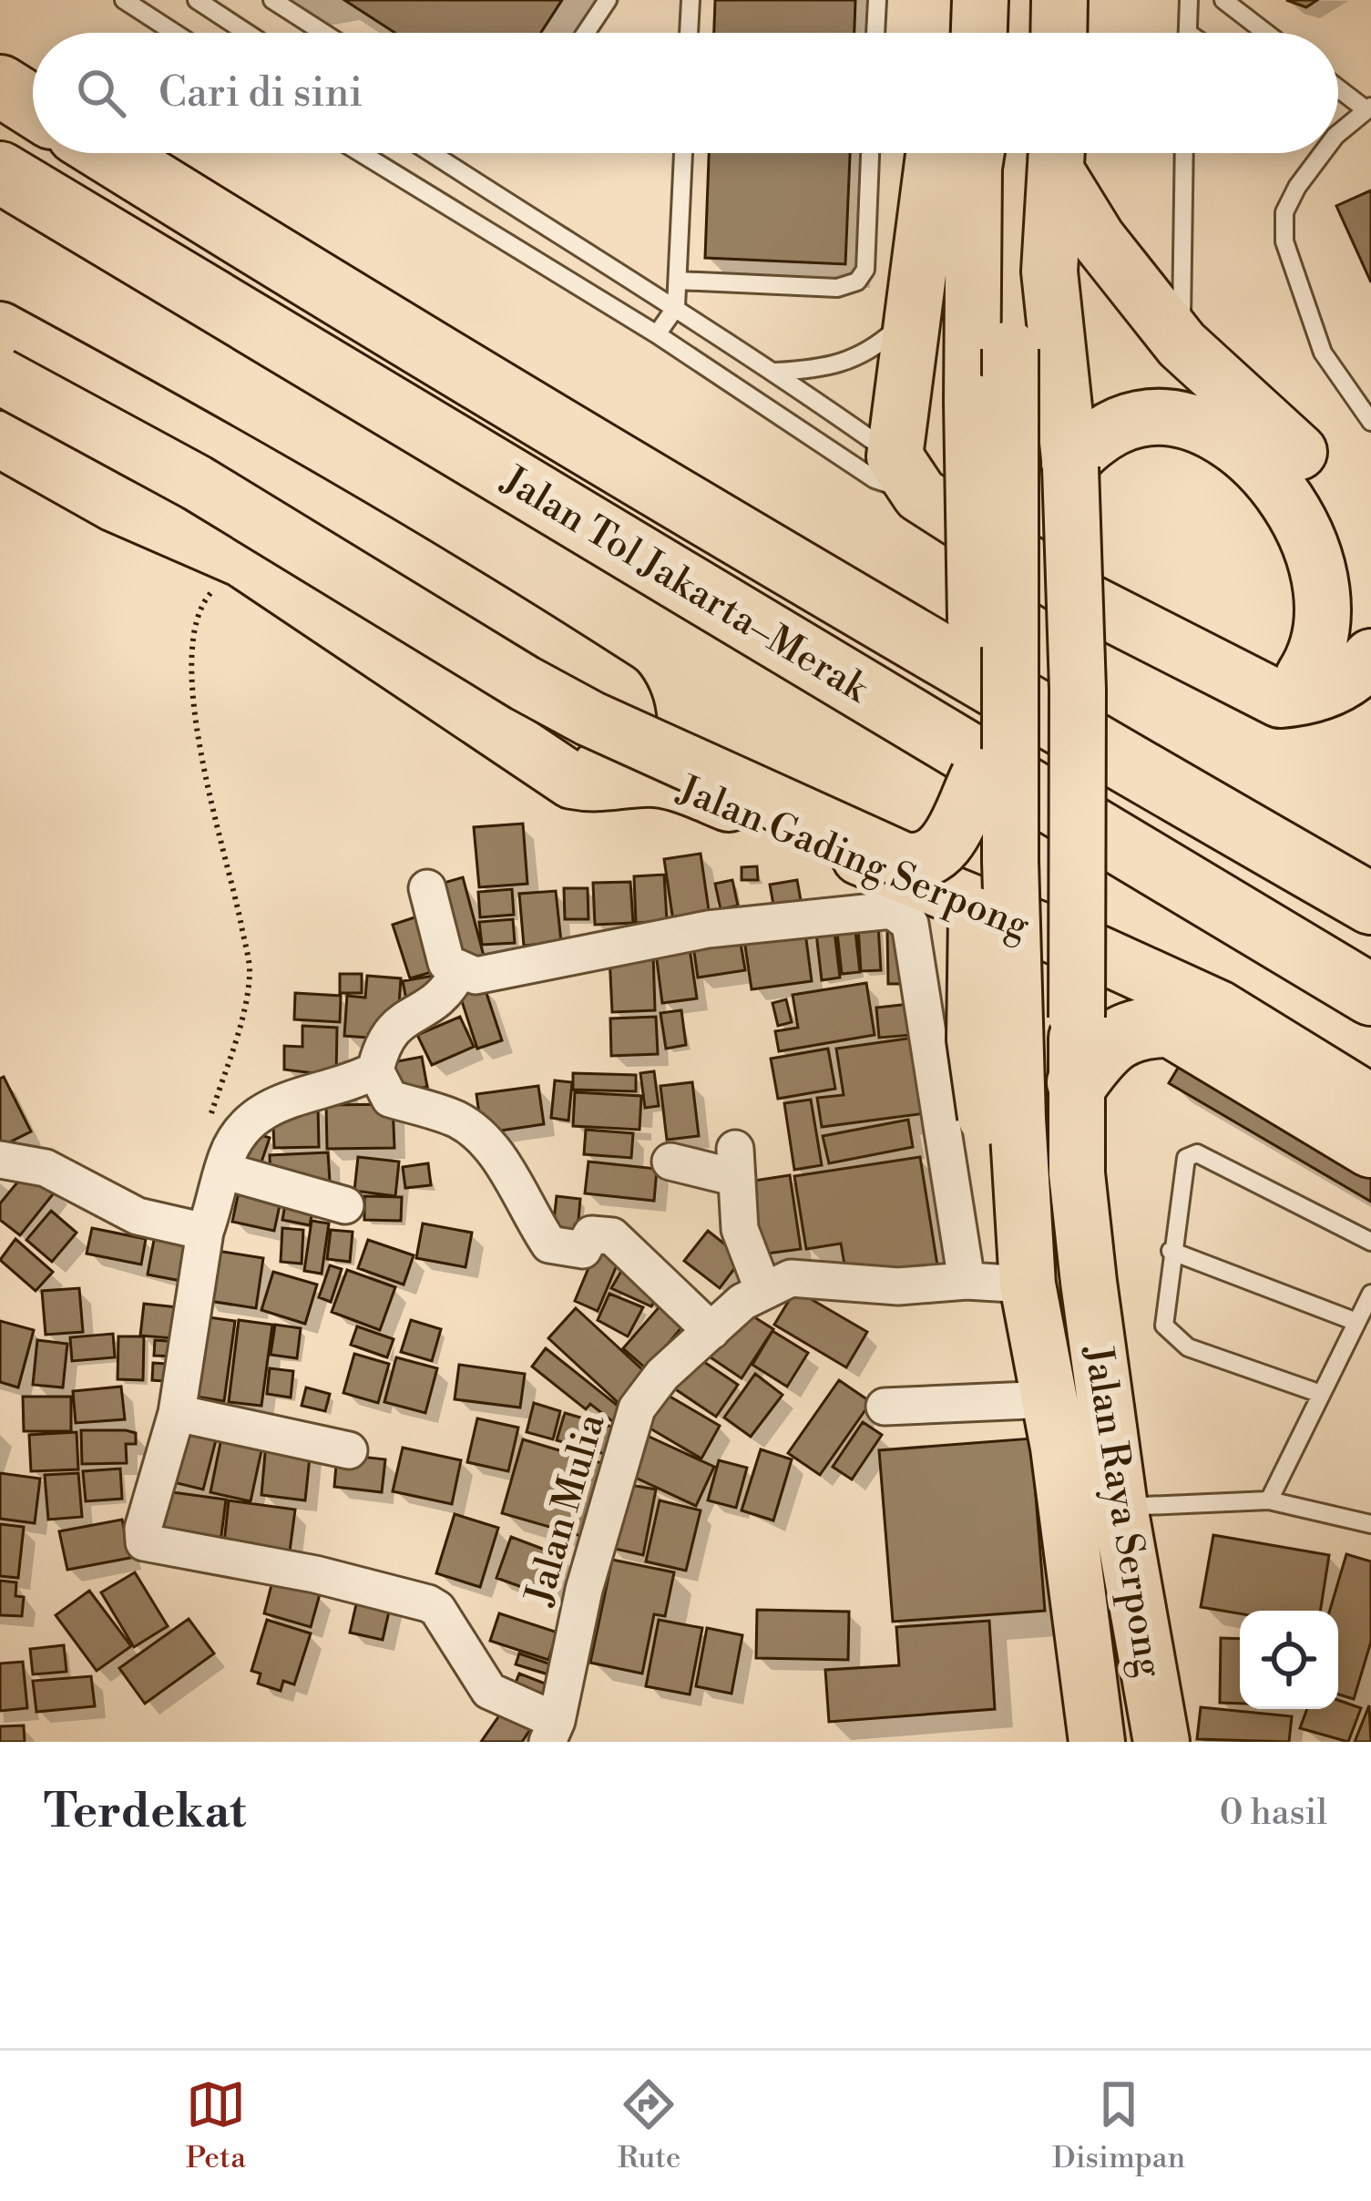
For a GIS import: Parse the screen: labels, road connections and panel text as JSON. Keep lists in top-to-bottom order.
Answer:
{
  "streets": {
    "highway": ["Jalan Tol Jakarta–Merak"],
    "main road": ["Jalan Gading Serpong", "Jalan Raya Serpong"],
    "street": ["Jalan Mulia"]
  },
  "crossings": [
    ["Jalan Mulia", "Jalan Raya Serpong"]
  ],
  "page": {
    "search": "Cari di sini",
    "heading": ["Terdekat", "0 hasil"],
    "nav": ["Peta", "Rute", "Disimpan"]
  }
}
